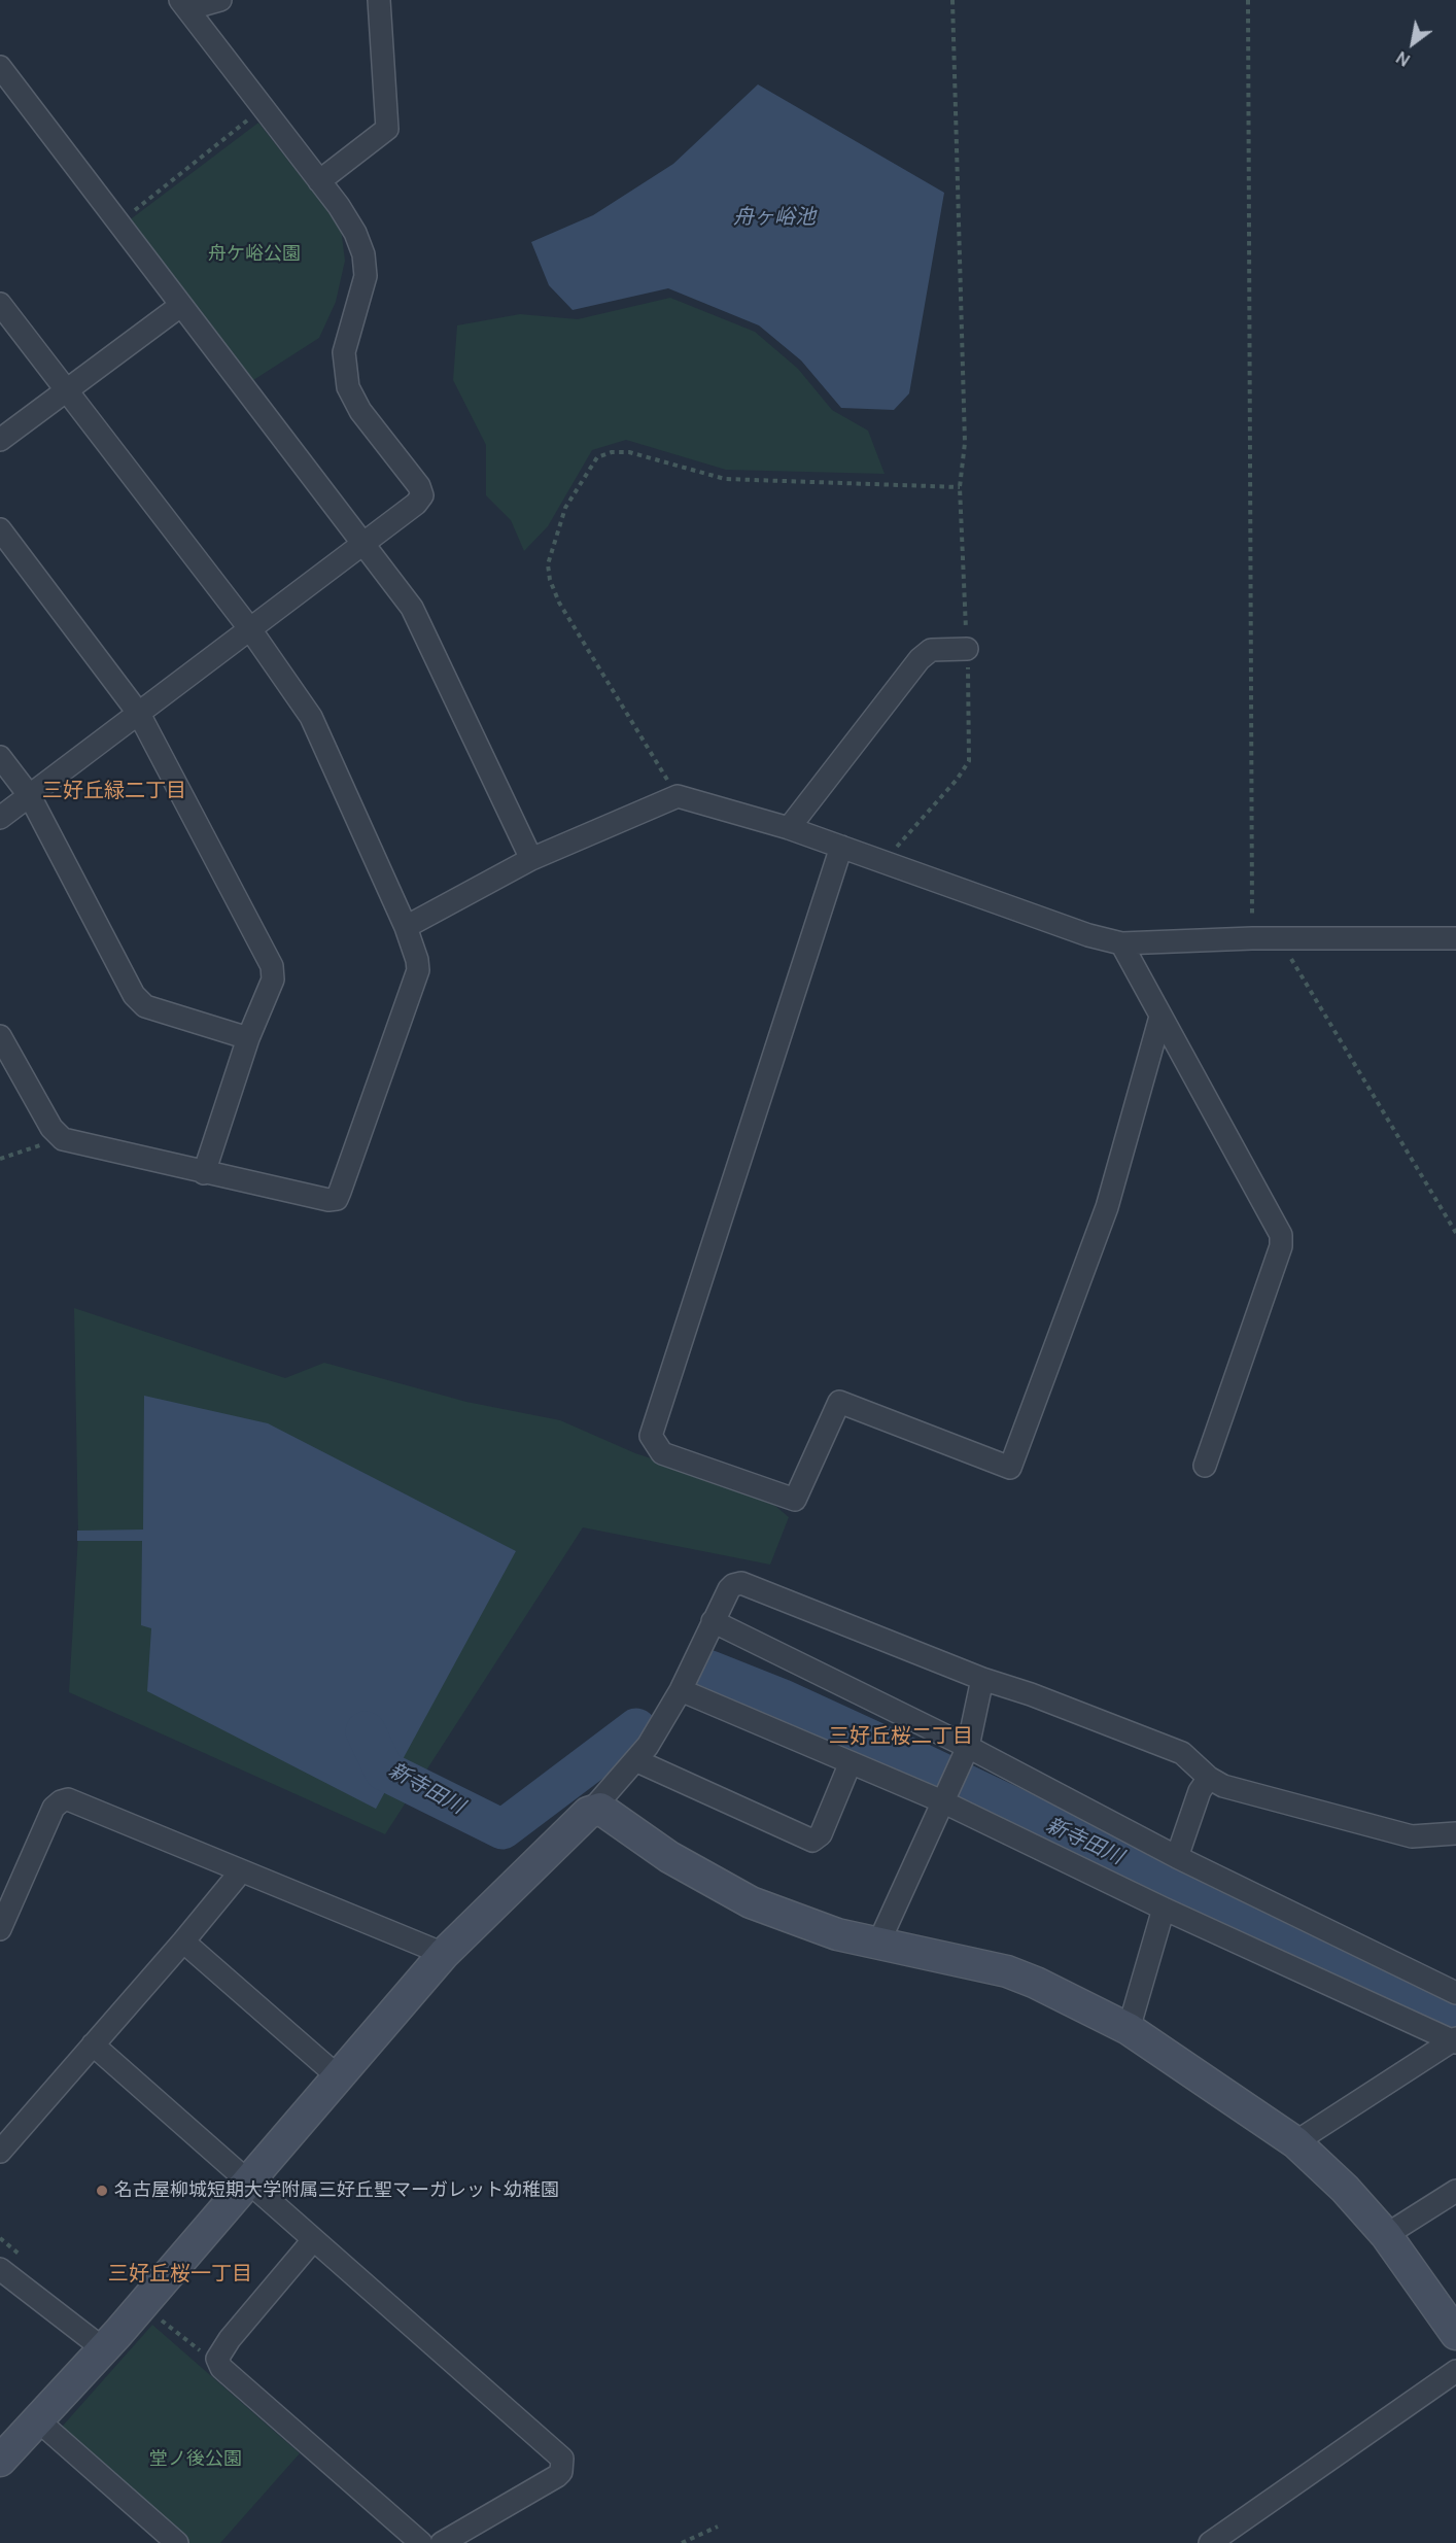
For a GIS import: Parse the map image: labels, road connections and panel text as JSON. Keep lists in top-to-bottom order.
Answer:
{
  "districts": ["三好丘緑二丁目", "三好丘桜二丁目", "三好丘桜一丁目"],
  "water": ["舟ヶ峪池", "新寺田川"],
  "parks": ["舟ケ峪公園", "堂ノ後公園"],
  "places": ["名古屋柳城短期大学附属三好丘聖マーガレット幼稚園"],
  "north": "bottom left"
}
